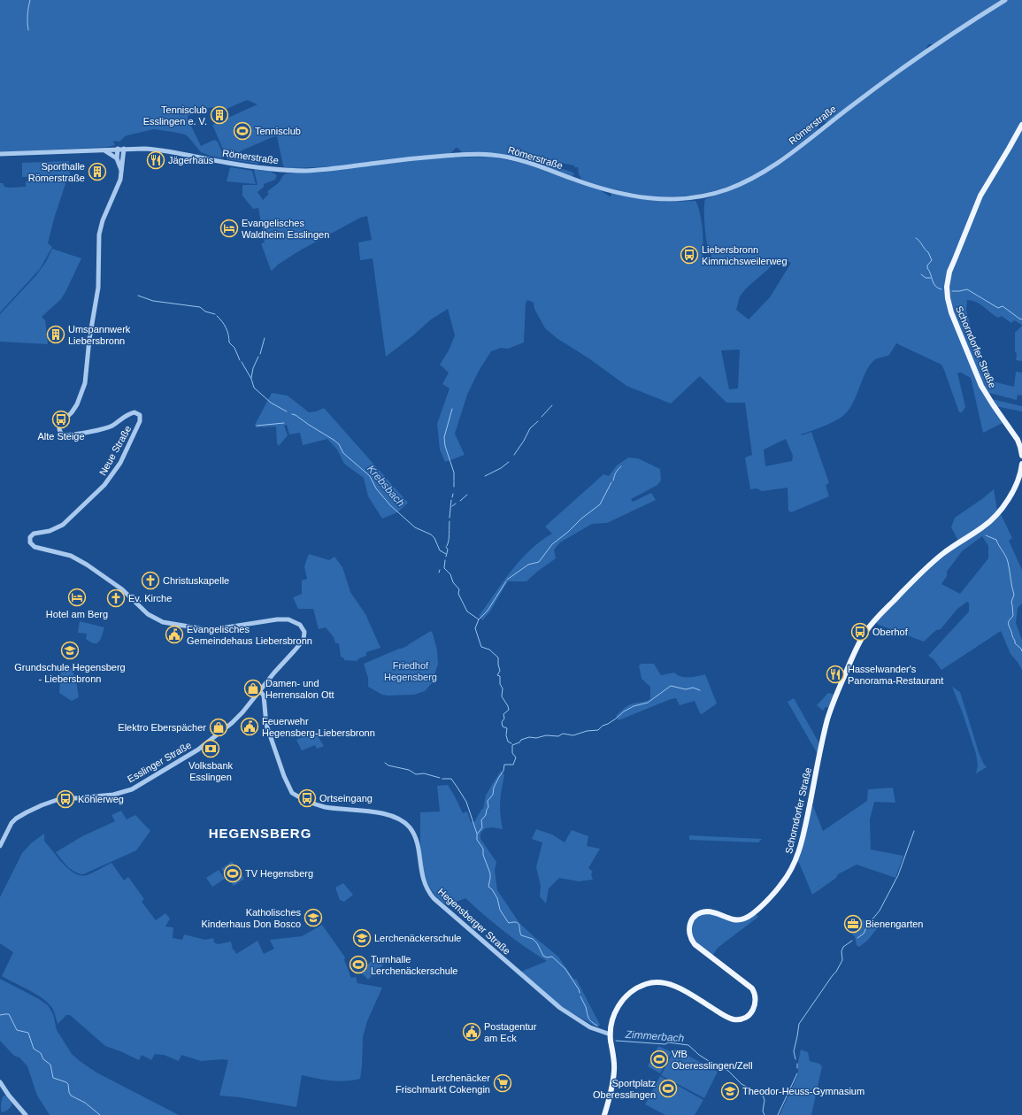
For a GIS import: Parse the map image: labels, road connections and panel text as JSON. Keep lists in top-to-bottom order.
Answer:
{
  "streets": {
    "main road": ["Schorndorfer Straße"],
    "street": [
      "Römerstraße",
      "Neue Straße",
      "Esslinger Straße",
      "Hegensberger Straße"
    ]
  },
  "crossings": [
    ["Römerstraße", "Neue Straße"],
    ["Schorndorfer Straße", "Hegensberger Straße"],
    ["Neue Straße", "Esslinger Straße"],
    ["Esslinger Straße", "Hegensberger Straße"]
  ],
  "districts": ["HEGENSBERG"],
  "water": ["Krebsbach", "Zimmerbach"],
  "parks": ["Friedhof Hegensberg"],
  "places": {
    "building": ["Tennisclub Esslingen e. V.", "Sporthalle Römerstraße", "Umspannwerk Liebersbronn"],
    "sports": [
      "Tennisclub",
      "TV Hegensberg",
      "Turnhalle Lerchenäckerschule",
      "VfB Oberesslingen/Zell",
      "Sportplatz Oberesslingen"
    ],
    "restaurant": ["Jägerhaus", "Hasselwander's Panorama-Restaurant"],
    "hotel": ["Evangelisches Waldheim Esslingen", "Hotel am Berg"],
    "bus stop": [
      "Liebersbronn Kimmichsweilerweg",
      "Alte Steige",
      "Oberhof",
      "Ortseingang",
      "Kohlerweg"
    ],
    "church": ["Christuskapelle", "Ev. Kirche"],
    "public building": ["Evangelisches Gemeindehaus Liebersbronn", "Feuerwehr Hegensberg-Liebersbronn", "Postagentur am Eck"],
    "school or university": [
      "Grundschule Hegensberg - Liebersbronn",
      "Katholisches Kinderhaus Don Bosco",
      "Lerchenäckerschule",
      "Theodor-Heuss-Gymnasium"
    ],
    "shop": ["Damen- und Herrensalon Ott", "Elektro Eberspächer"],
    "bank": ["Volksbank Esslingen"],
    "office": ["Bienengarten"],
    "supermarket": ["Lerchenäcker Frischmarkt Cokengin"]
  }
}
